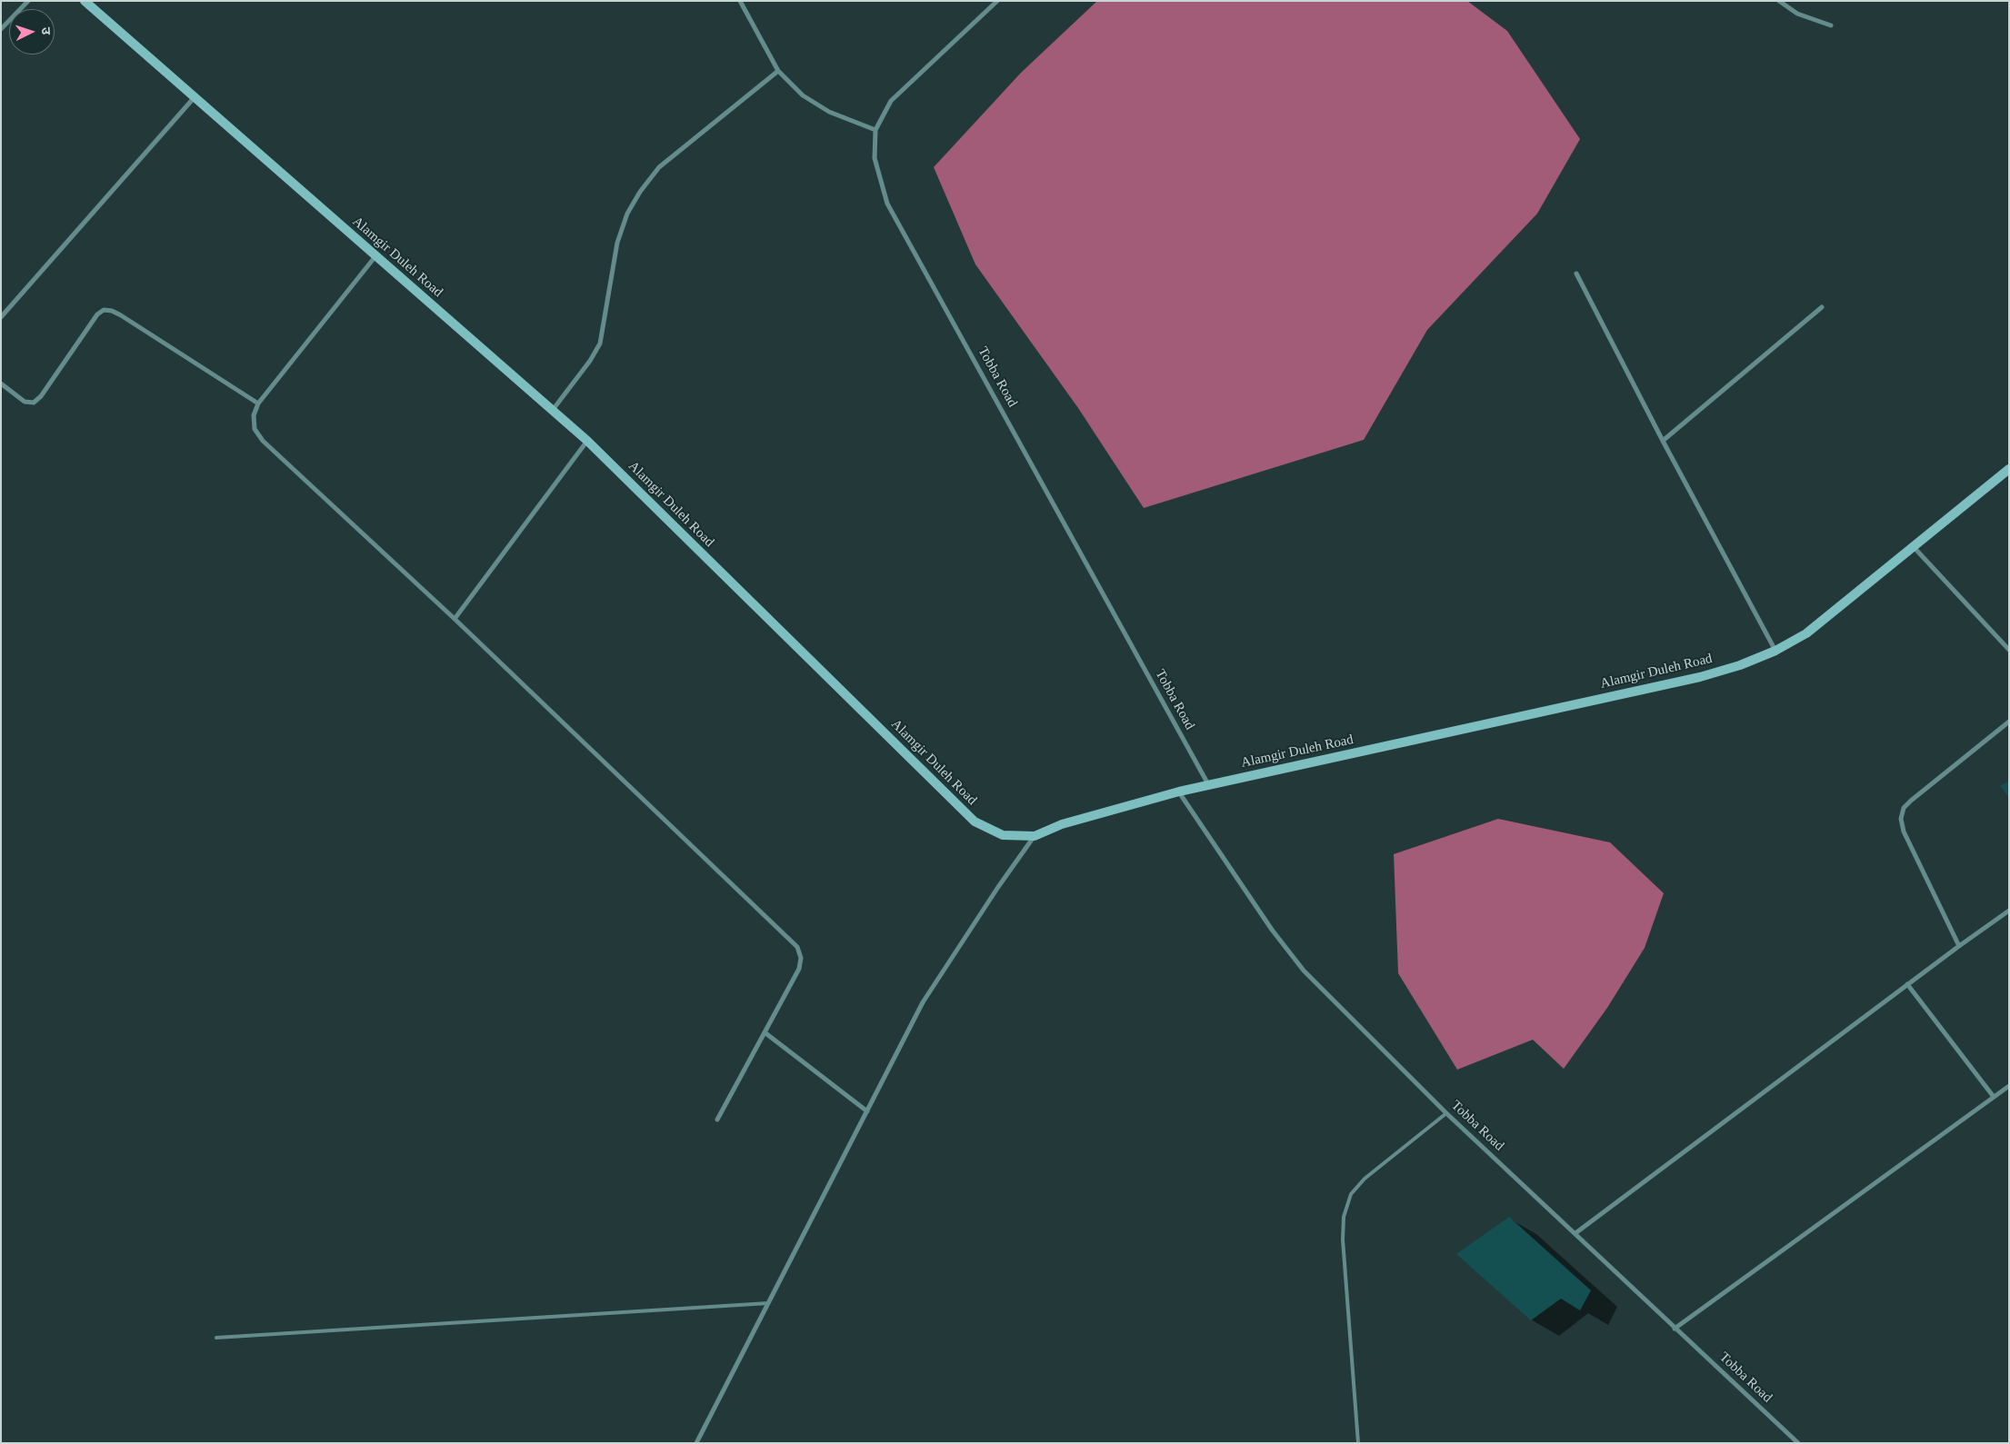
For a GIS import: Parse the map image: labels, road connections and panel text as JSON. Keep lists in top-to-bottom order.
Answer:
{
  "streets": {
    "street": ["Alamgir Duleh Road", "Tobba Road"]
  },
  "crossings": [
    ["Alamgir Duleh Road", "Tobba Road"]
  ],
  "north": "right"
}
